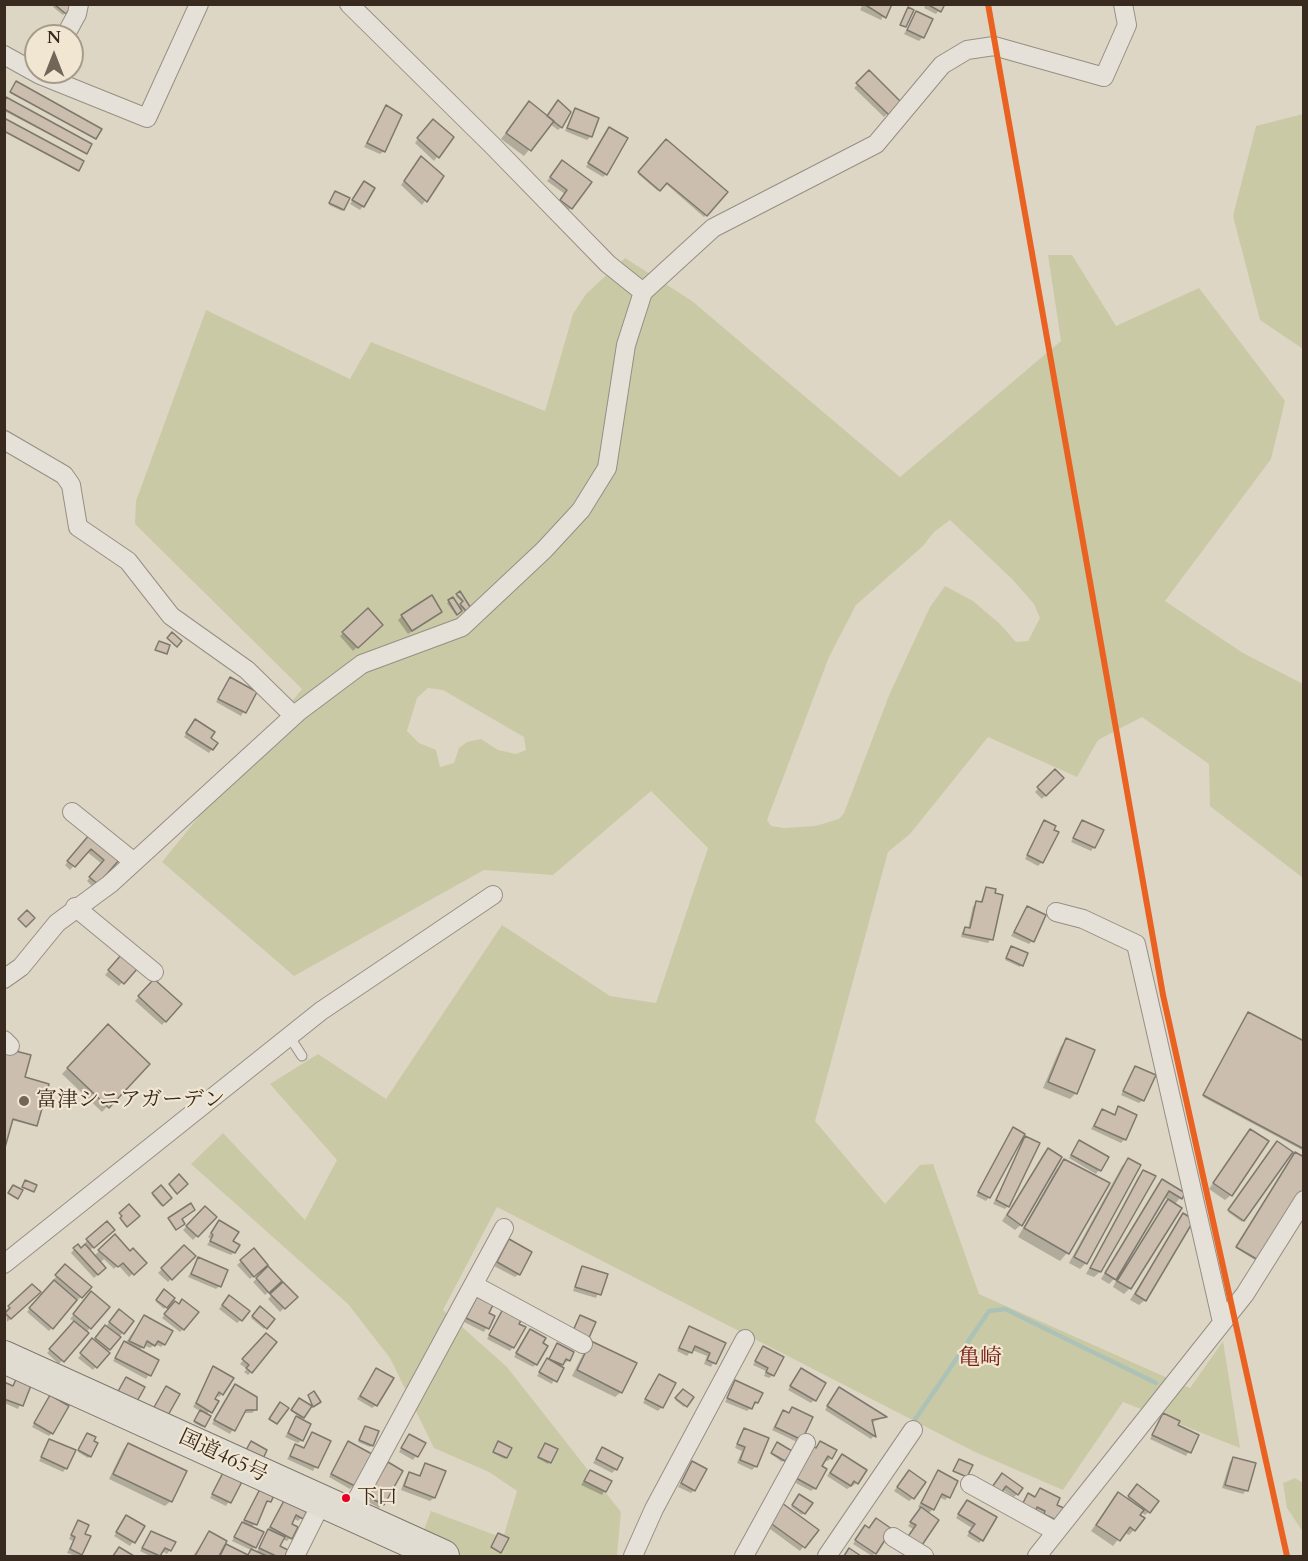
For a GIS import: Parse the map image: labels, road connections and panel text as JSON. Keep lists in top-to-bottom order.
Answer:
{
  "streets": {
    "highway": ["国道465号"]
  },
  "districts": ["亀崎"],
  "places": ["富津シニアガーデン", "下口"],
  "north": "top"
}
